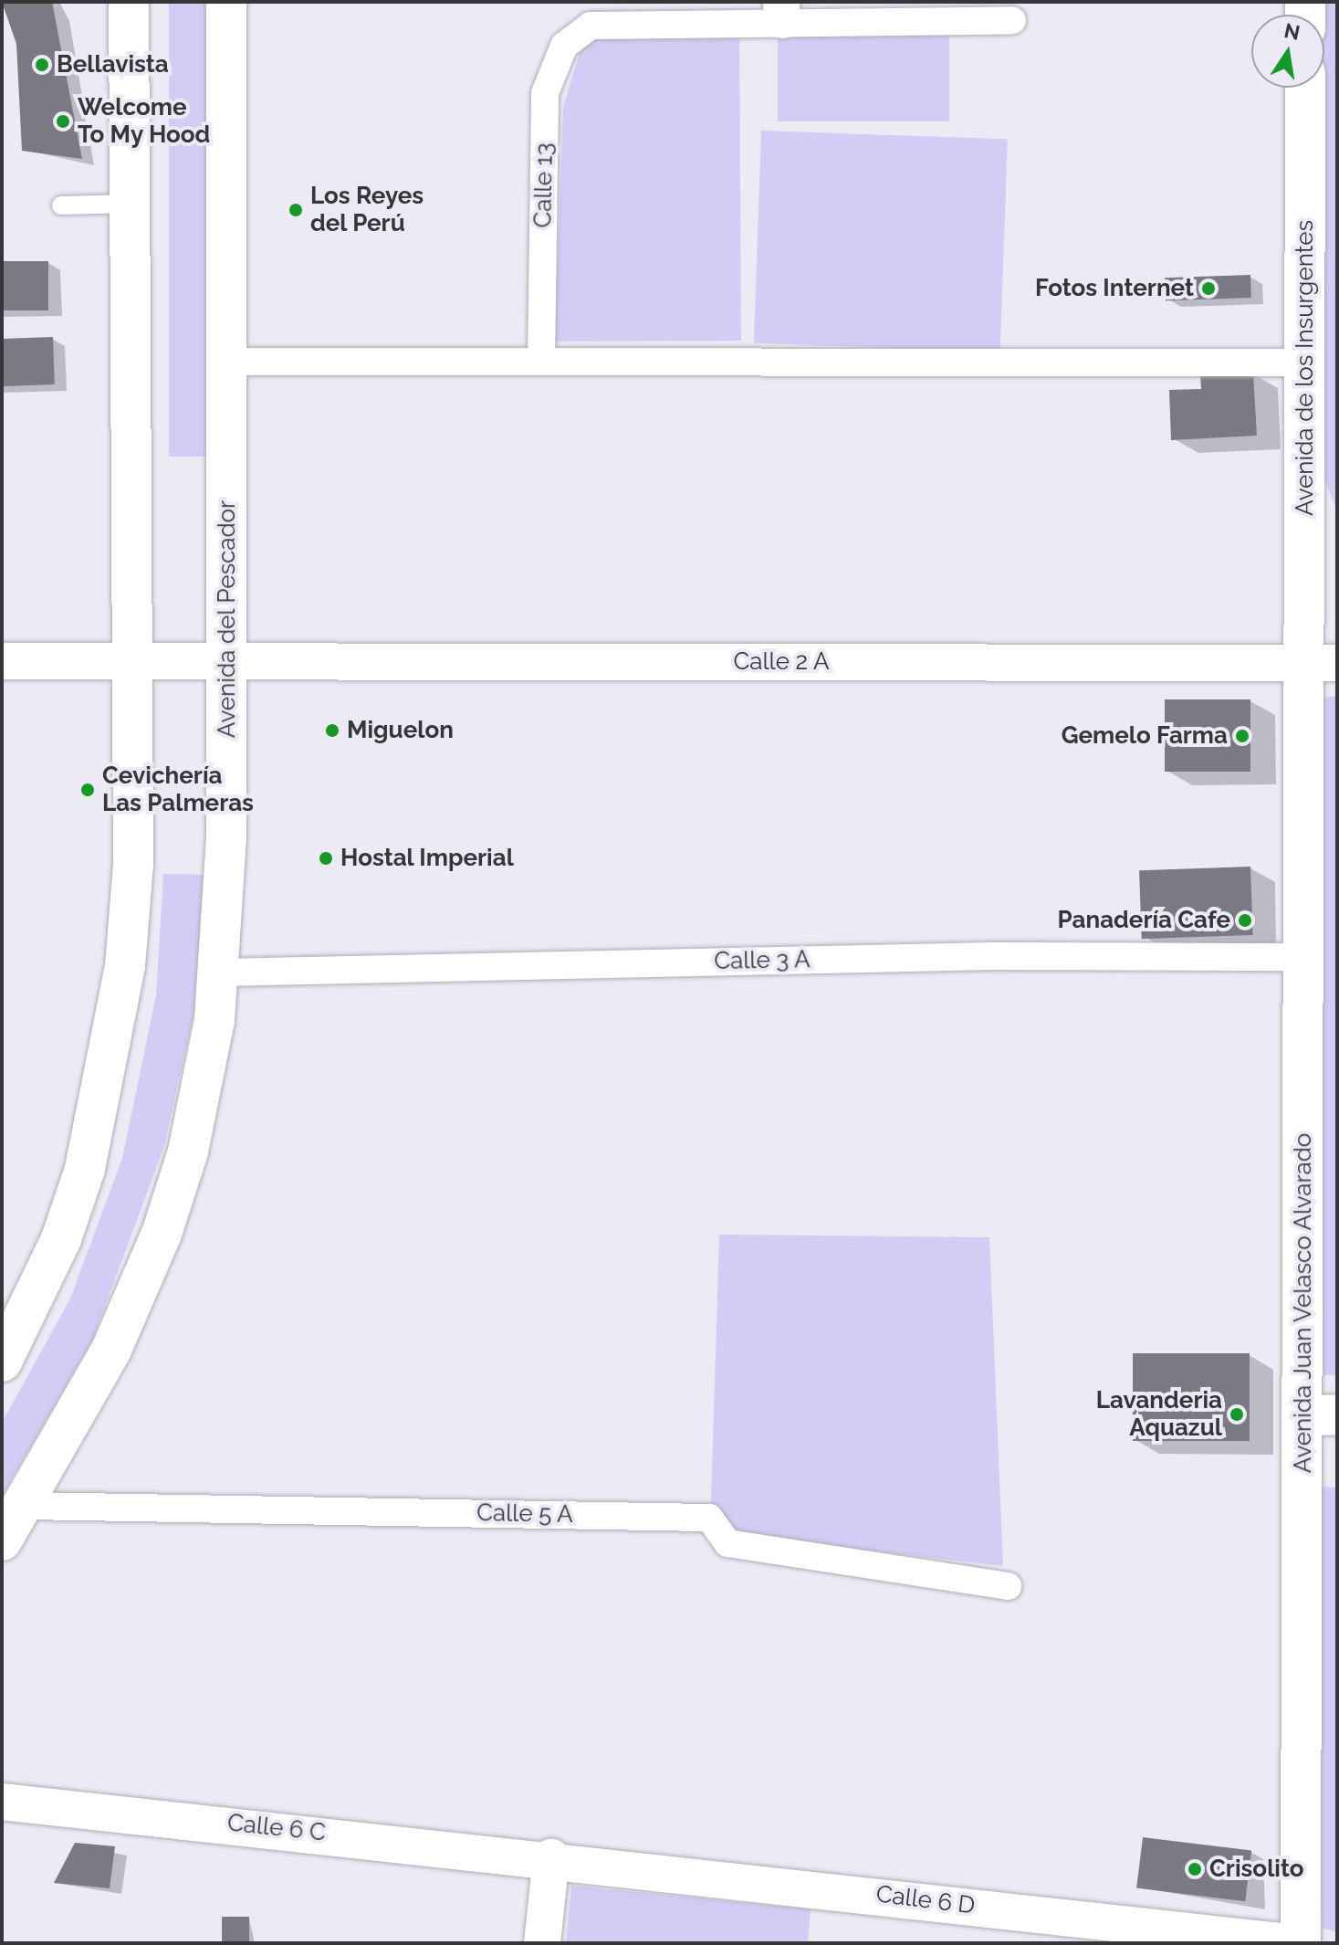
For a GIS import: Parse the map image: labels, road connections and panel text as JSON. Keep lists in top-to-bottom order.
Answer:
{
  "streets": {
    "main road": ["Avenida de los Insurgentes", "Avenida del Pescador", "Avenida Juan Velasco Alvarado"],
    "street": [
      "Calle 13",
      "Calle 2 A",
      "Calle 3 A",
      "Calle 5 A",
      "Calle 6 C",
      "Calle 6 D"
    ]
  },
  "crossings": [
    ["Avenida de los Insurgentes", "Calle 2 A"],
    ["Avenida de los Insurgentes", "Avenida Juan Velasco Alvarado"],
    ["Avenida del Pescador", "Calle 2 A"],
    ["Avenida del Pescador", "Calle 3 A"],
    ["Avenida del Pescador", "Calle 5 A"],
    ["Calle 2 A", "Avenida Juan Velasco Alvarado"],
    ["Calle 3 A", "Avenida Juan Velasco Alvarado"],
    ["Avenida Juan Velasco Alvarado", "Calle 6 D"],
    ["Calle 6 C", "Calle 6 D"]
  ],
  "places": [
    "Bellavista",
    "Welcome To My Hood",
    "Los Reyes del Perú",
    "Fotos Internet",
    "Miguelon",
    "Gemelo Farma",
    "Cevichería Las Palmeras",
    "Hostal Imperial",
    "Panadería Cafe",
    "Lavanderia Aquazul",
    "Crisolito"
  ],
  "north": "top"
}
